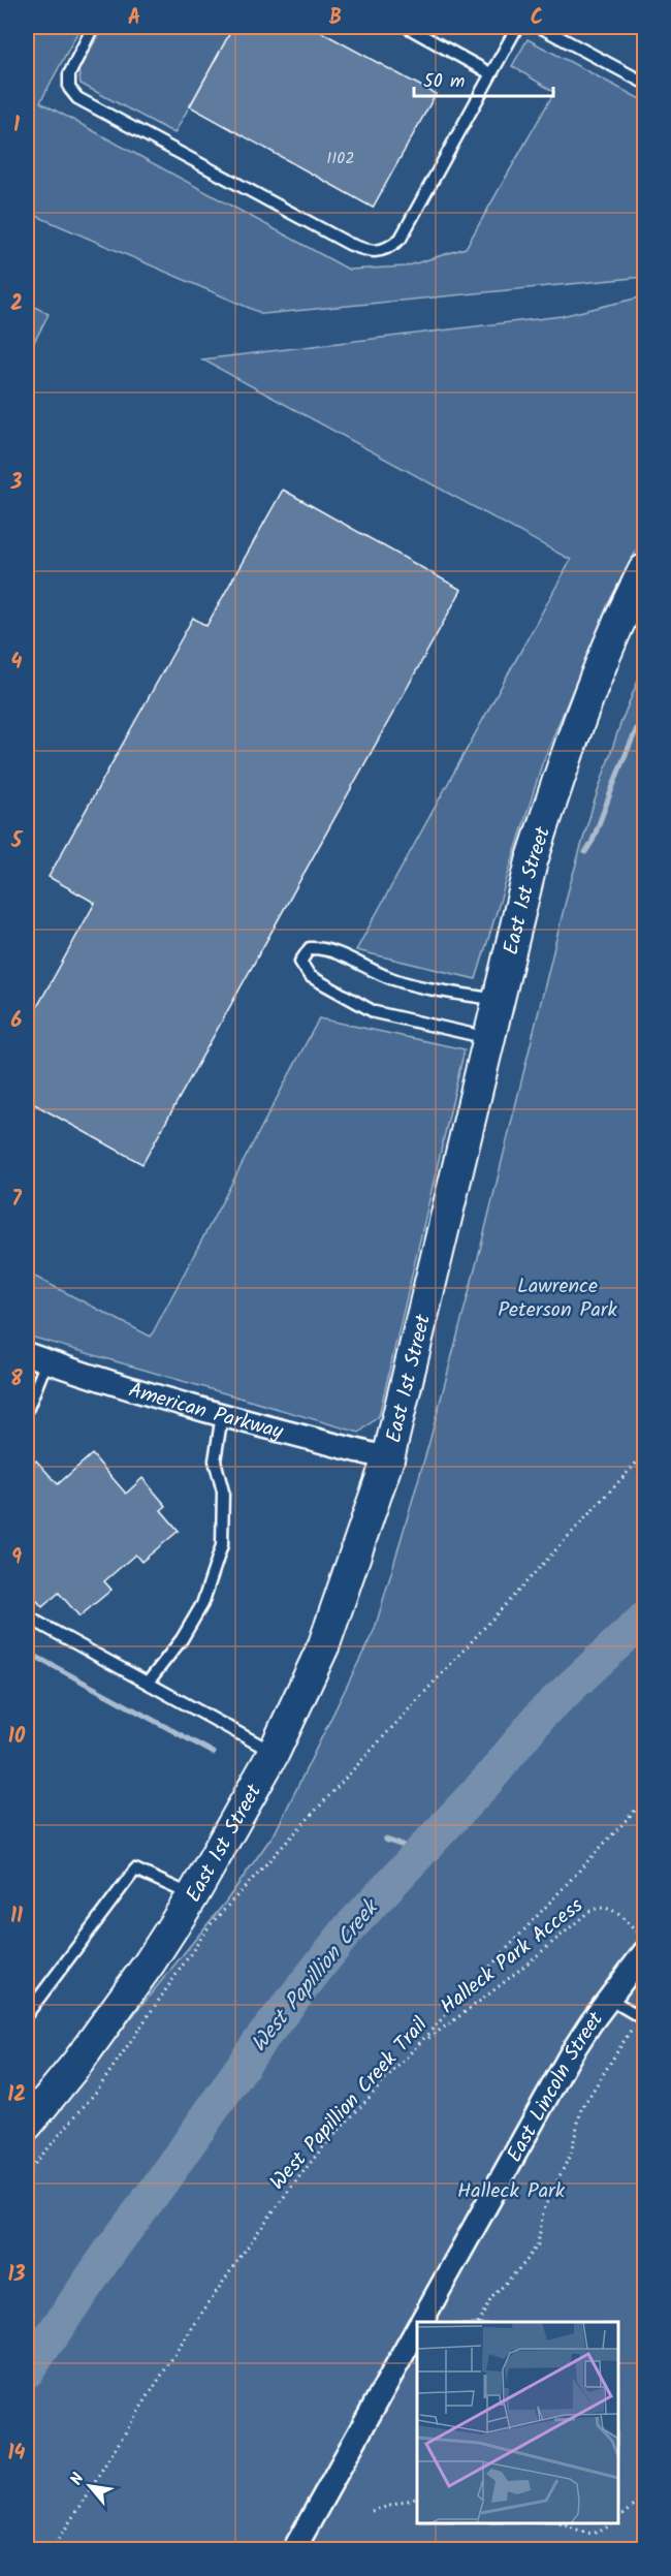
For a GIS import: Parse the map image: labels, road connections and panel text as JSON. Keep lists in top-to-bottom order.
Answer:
{
  "streets": {
    "main road": ["East 1st Street"],
    "street": ["American Parkway", "East Lincoln Street"],
    "path": ["Halleck Park Access", "West Papillion Creek Trail"]
  },
  "crossings": [
    ["East 1st Street", "American Parkway"],
    ["Halleck Park Access", "West Papillion Creek Trail"]
  ],
  "water": ["West Papillion Creek"],
  "parks": ["Lawrence Peterson Park", "Halleck Park"],
  "house_numbers": ["1102"],
  "scale_bar": "50 m",
  "north": "top left",
  "grid": {
    "columns": ["A", "B", "C"],
    "rows": [
      "1",
      "2",
      "3",
      "4",
      "5",
      "6",
      "7",
      "8",
      "9",
      "10",
      "11",
      "12",
      "13",
      "14"
    ]
  }
}
